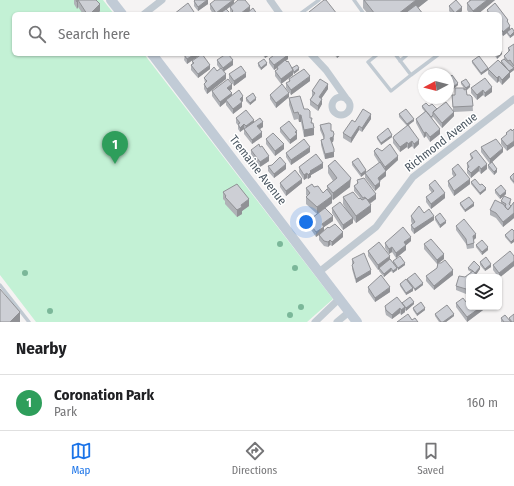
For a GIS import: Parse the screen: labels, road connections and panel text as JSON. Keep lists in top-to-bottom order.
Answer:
{
  "streets": {
    "main road": ["Tremaine Avenue"],
    "street": ["Richmond Avenue"]
  },
  "crossings": [
    ["Richmond Avenue", "Tremaine Avenue"]
  ],
  "north": "left",
  "page": {
    "search": "Search here",
    "pins": "1",
    "heading": "Nearby",
    "list": [
      {
        "mark": "1",
        "name": "Coronation Park",
        "note": "Park",
        "value": "160 m"
      }
    ],
    "nav": ["Map", "Directions", "Saved"]
  }
}
